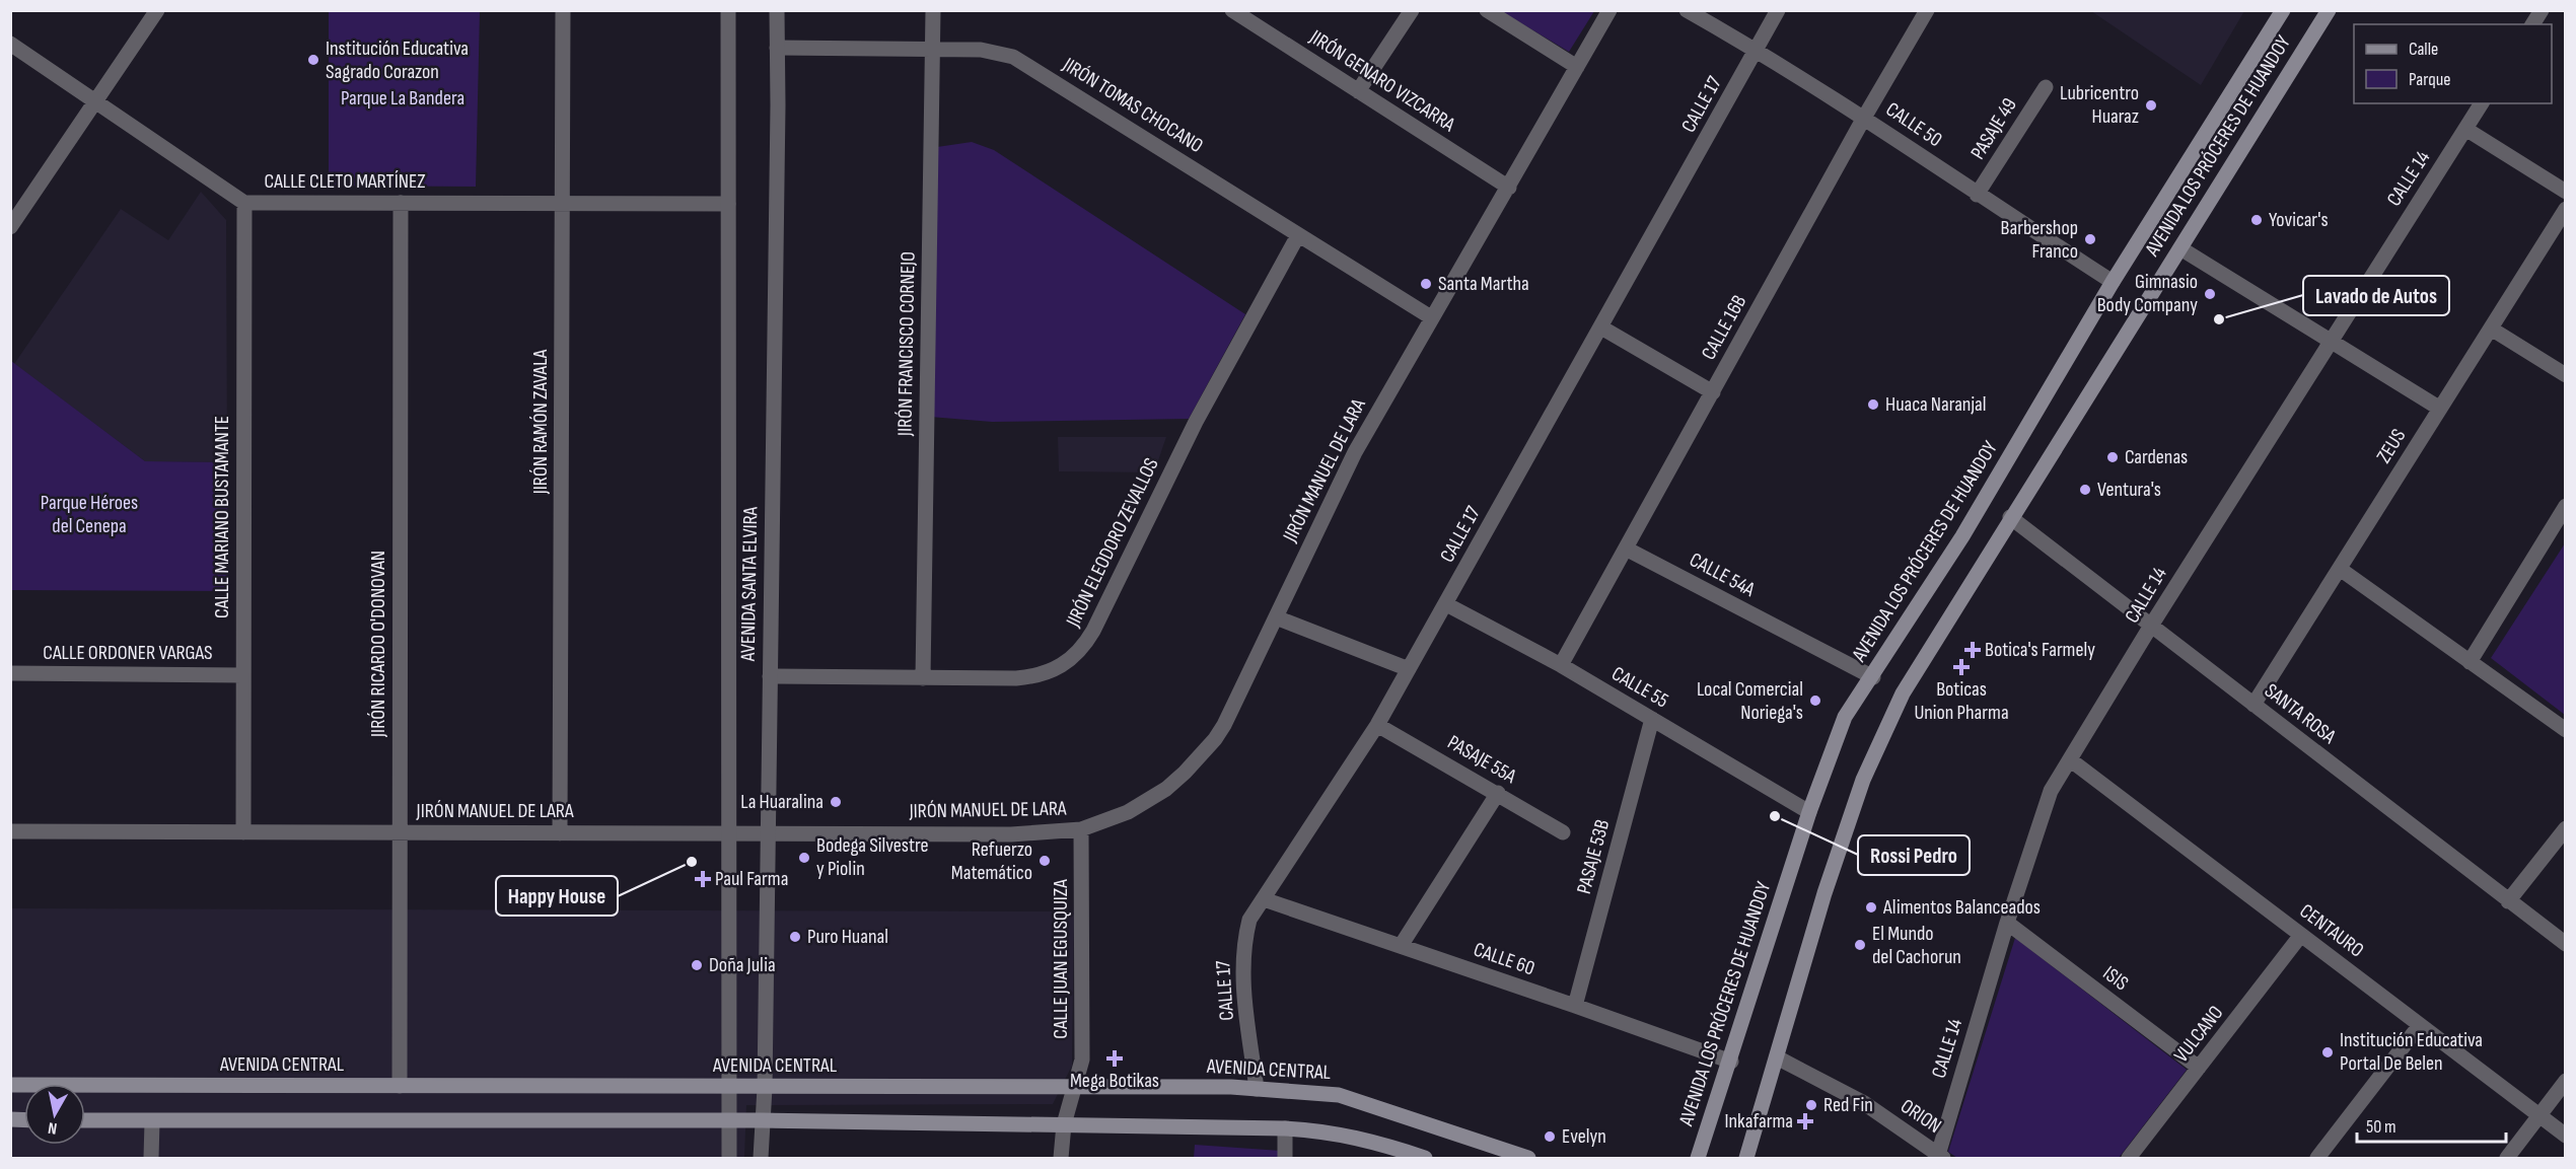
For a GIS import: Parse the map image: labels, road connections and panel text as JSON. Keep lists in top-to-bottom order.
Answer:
{
  "streets": {
    "main road": ["AVENIDA LOS PRÓCERES DE HUANDOY", "AVENIDA CENTRAL"],
    "street": [
      "JIRÓN GENARO VIZCARRA",
      "CALLE 17",
      "JIRÓN TOMAS CHOCANO",
      "CALLE 50",
      "PASAJE 49",
      "CALLE 14",
      "CALLE CLETO MARTÍNEZ",
      "CALLE 16B",
      "JIRÓN FRANCISCO CORNEJO",
      "JIRÓN RAMÓN ZAVALA",
      "ZEUS",
      "JIRÓN MANUEL DE LARA",
      "CALLE MARIANO BUSTAMANTE",
      "JIRÓN ELEODORO ZEVALLOS",
      "CALLE 54A",
      "AVENIDA SANTA ELVIRA",
      "JIRÓN RICARDO O'DONOVAN",
      "CALLE ORDONER VARGAS",
      "CALLE 55",
      "SANTA ROSA",
      "PASAJE 55A",
      "PASAJE 53B",
      "CENTAURO",
      "CALLE JUAN EGUSQUIZA",
      "CALLE 60",
      "ISIS",
      "VULCANO",
      "ORION"
    ]
  },
  "crossings": [
    ["JIRÓN GENARO VIZCARRA", "JIRÓN MANUEL DE LARA"],
    ["CALLE 17", "CALLE 50"],
    ["CALLE 17", "CALLE 55"],
    ["CALLE 17", "PASAJE 55A"],
    ["CALLE 17", "CALLE 60"],
    ["CALLE 17", "AVENIDA CENTRAL"],
    ["JIRÓN TOMAS CHOCANO", "JIRÓN FRANCISCO CORNEJO"],
    ["JIRÓN TOMAS CHOCANO", "JIRÓN MANUEL DE LARA"],
    ["JIRÓN TOMAS CHOCANO", "JIRÓN ELEODORO ZEVALLOS"],
    ["JIRÓN TOMAS CHOCANO", "AVENIDA SANTA ELVIRA"],
    ["CALLE 50", "PASAJE 49"],
    ["CALLE 50", "AVENIDA LOS PRÓCERES DE HUANDOY"],
    ["CALLE 50", "CALLE 16B"],
    ["AVENIDA LOS PRÓCERES DE HUANDOY", "CALLE 54A"],
    ["AVENIDA LOS PRÓCERES DE HUANDOY", "CALLE 55"],
    ["AVENIDA LOS PRÓCERES DE HUANDOY", "SANTA ROSA"],
    ["AVENIDA LOS PRÓCERES DE HUANDOY", "CALLE 60"],
    ["AVENIDA LOS PRÓCERES DE HUANDOY", "ORION"],
    ["CALLE 14", "SANTA ROSA"],
    ["CALLE 14", "CENTAURO"],
    ["CALLE 14", "ISIS"],
    ["CALLE 14", "ORION"],
    ["CALLE CLETO MARTÍNEZ", "JIRÓN RAMÓN ZAVALA"],
    ["CALLE CLETO MARTÍNEZ", "CALLE MARIANO BUSTAMANTE"],
    ["CALLE CLETO MARTÍNEZ", "AVENIDA SANTA ELVIRA"],
    ["CALLE CLETO MARTÍNEZ", "JIRÓN RICARDO O'DONOVAN"],
    ["CALLE 16B", "CALLE 54A"],
    ["CALLE 16B", "CALLE 55"],
    ["JIRÓN FRANCISCO CORNEJO", "JIRÓN ELEODORO ZEVALLOS"],
    ["JIRÓN RAMÓN ZAVALA", "JIRÓN MANUEL DE LARA"],
    ["ZEUS", "SANTA ROSA"],
    ["JIRÓN MANUEL DE LARA", "CALLE MARIANO BUSTAMANTE"],
    ["JIRÓN MANUEL DE LARA", "AVENIDA SANTA ELVIRA"],
    ["JIRÓN MANUEL DE LARA", "JIRÓN RICARDO O'DONOVAN"],
    ["JIRÓN MANUEL DE LARA", "CALLE JUAN EGUSQUIZA"],
    ["CALLE MARIANO BUSTAMANTE", "CALLE ORDONER VARGAS"],
    ["JIRÓN ELEODORO ZEVALLOS", "AVENIDA SANTA ELVIRA"],
    ["AVENIDA SANTA ELVIRA", "AVENIDA CENTRAL"],
    ["JIRÓN RICARDO O'DONOVAN", "AVENIDA CENTRAL"],
    ["CALLE 55", "PASAJE 53B"],
    ["PASAJE 53B", "CALLE 60"],
    ["CENTAURO", "VULCANO"],
    ["CALLE JUAN EGUSQUIZA", "AVENIDA CENTRAL"],
    ["ISIS", "VULCANO"]
  ],
  "parks": ["Parque La Bandera", "Parque Héroes del Cenepa"],
  "places": {
    "other": [
      "Institución Educativa Sagrado Corazon",
      "Lubricentro Huaraz",
      "Yovicar's",
      "Barbershop Franco",
      "Santa Martha",
      "Gimnasio Body Company",
      "Lavado de Autos",
      "Huaca Naranjal",
      "Cardenas",
      "Ventura's",
      "Local Comercial Noriega's",
      "La Huaralina",
      "Rossi Pedro",
      "Bodega Silvestre y Piolin",
      "Refuerzo Matemático",
      "Happy House",
      "Alimentos Balanceados",
      "Puro Huanal",
      "El Mundo del Cachorun",
      "Doña Julia",
      "Institución Educativa Portal De Belen",
      "Red Fin",
      "Evelyn"
    ],
    "health": [
      "Botica's Farmely",
      "Boticas Union Pharma",
      "Paul Farma",
      "Mega Botikas",
      "Inkafarma"
    ]
  },
  "legend": ["Calle", "Parque"],
  "scale_bar": "50 m",
  "north": "bottom"
}
